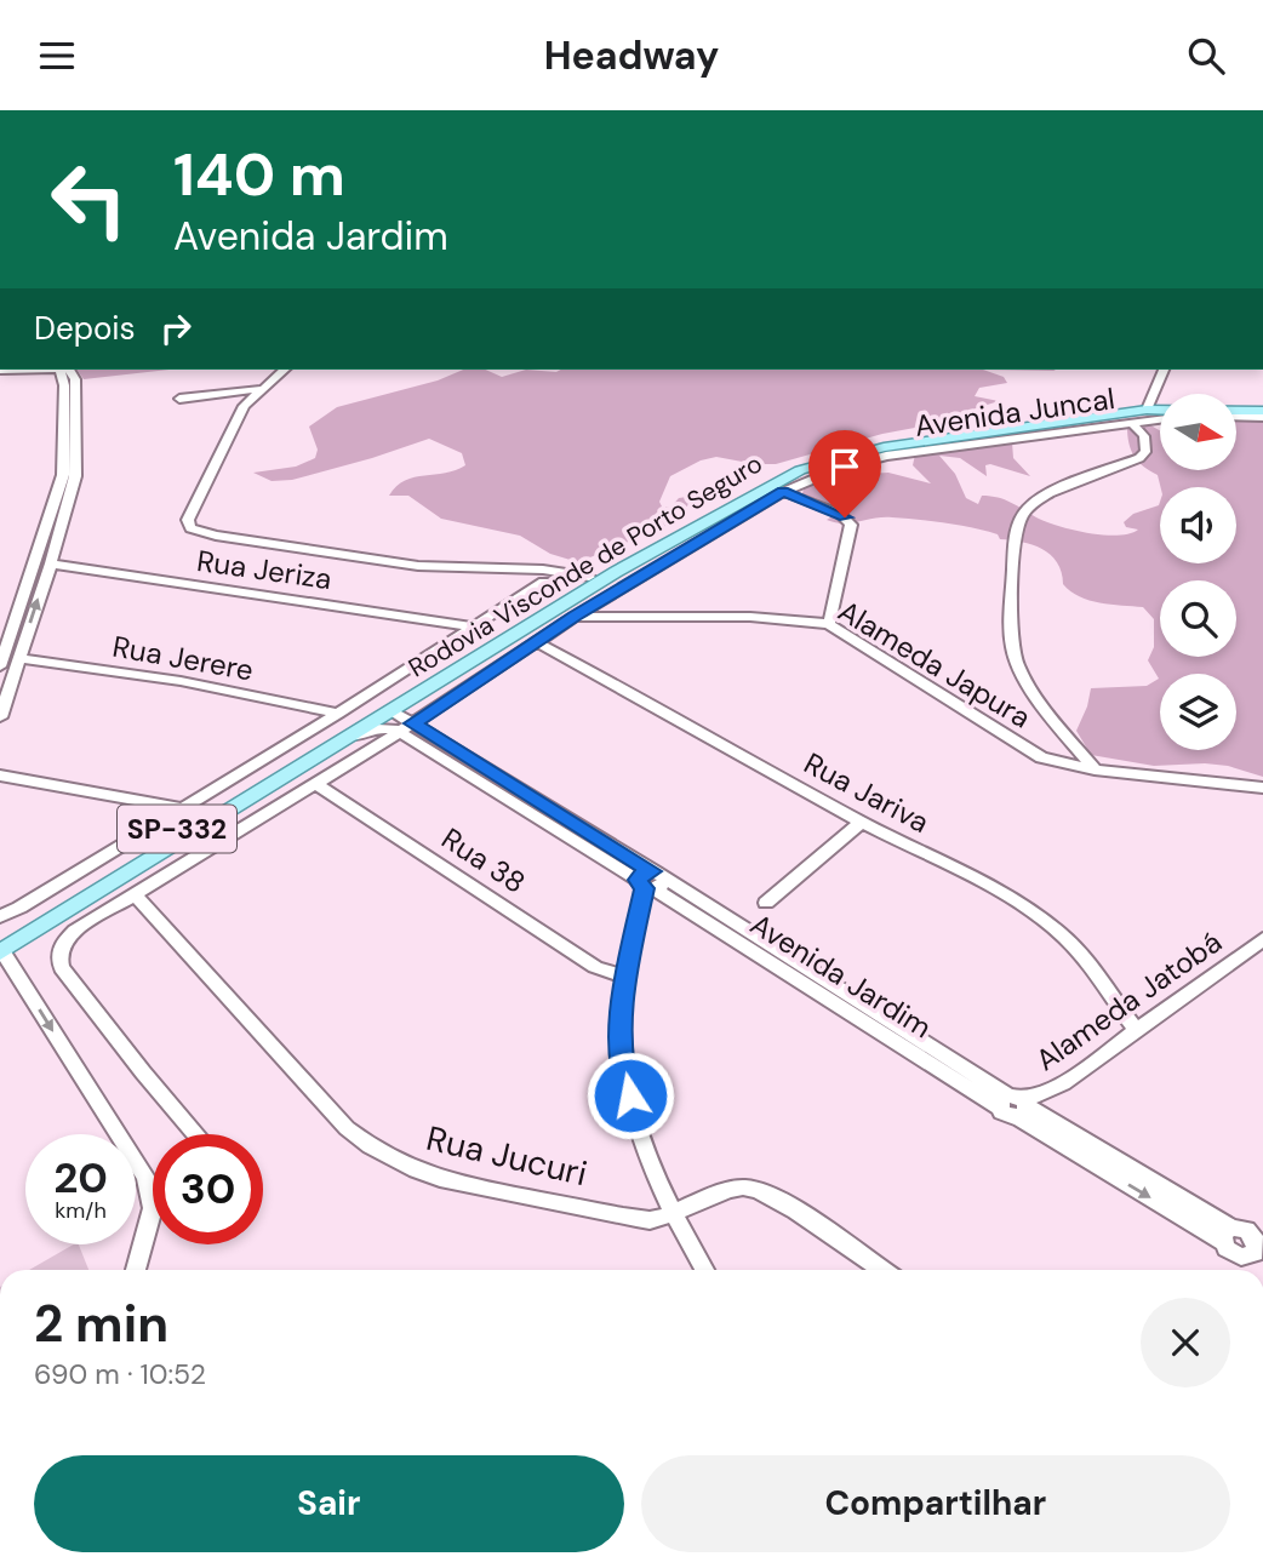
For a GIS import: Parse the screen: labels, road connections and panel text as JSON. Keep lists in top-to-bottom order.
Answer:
{
  "streets": {
    "main road": ["Rodovia Visconde de Porto Seguro", "SP-332"],
    "street": [
      "Avenida Juncal",
      "Rua Jeriza",
      "Rua Jerere",
      "Alameda Japura",
      "Rua Jariva",
      "Rua 38",
      "Avenida Jardim",
      "Alameda Jatobá",
      "Rua Jucuri"
    ]
  },
  "crossings": [
    ["Avenida Juncal", "Alameda Japura"],
    ["Avenida Juncal", "Rua Jariva"],
    ["Avenida Juncal", "Rua 38"],
    ["Avenida Juncal", "Avenida Jardim"],
    ["Avenida Juncal", "Rua Jucuri"],
    ["Rodovia Visconde de Porto Seguro", "Rua Jerere"],
    ["Rodovia Visconde de Porto Seguro", "SP-332"],
    ["Rodovia Visconde de Porto Seguro", "Avenida Jardim"],
    ["Rua Jerere", "SP-332"],
    ["Rua Jariva", "Alameda Jatobá"],
    ["Avenida Jardim", "Alameda Jatobá"]
  ],
  "north": "right",
  "page": {
    "header": "Headway",
    "turn": ["140 m", "Avenida Jardim"],
    "then": "Depois",
    "speed": "20 km/h",
    "limit": "30",
    "heading": ["2 min", "690 m · 10:52"],
    "buttons": ["Sair", "Compartilhar"]
  }
}
